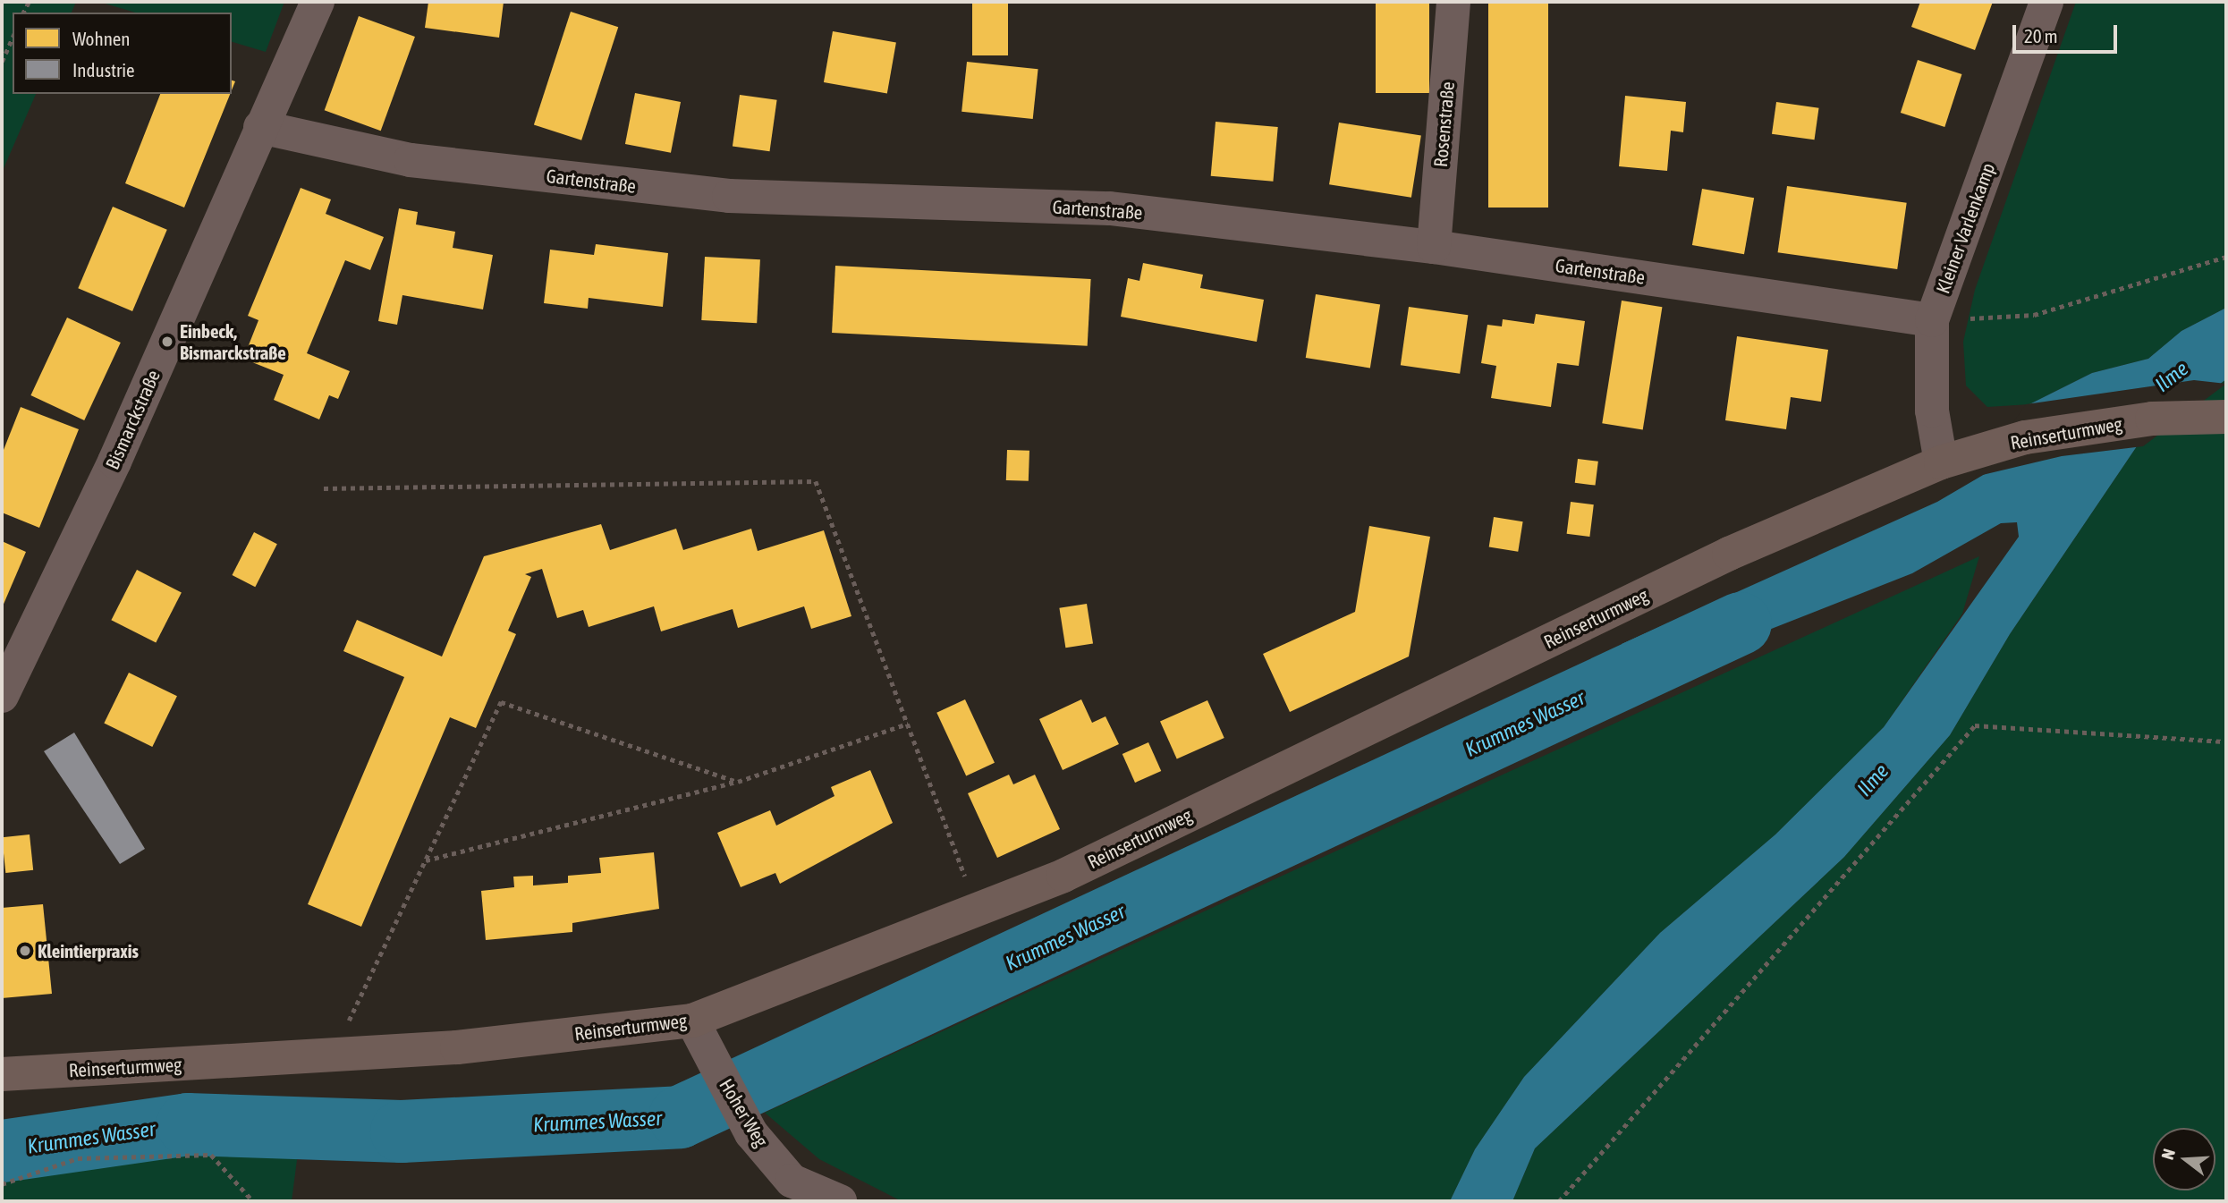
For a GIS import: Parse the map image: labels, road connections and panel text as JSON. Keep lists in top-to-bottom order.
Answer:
{
  "streets": {
    "main road": ["Reinserturmweg"],
    "street": [
      "Rosenstraße",
      "Gartenstraße",
      "Kleiner Varlenkamp",
      "Bismarckstraße",
      "Hoher Weg"
    ]
  },
  "crossings": [
    ["Rosenstraße", "Gartenstraße"],
    ["Gartenstraße", "Kleiner Varlenkamp"],
    ["Gartenstraße", "Bismarckstraße"],
    ["Kleiner Varlenkamp", "Reinserturmweg"],
    ["Reinserturmweg", "Hoher Weg"]
  ],
  "water": ["Ilme", "Krummes Wasser"],
  "places": ["Einbeck, Bismarckstraße", "Kleintierpraxis"],
  "legend": ["Wohnen", "Industrie"],
  "scale_bar": "20 m",
  "north": "left"
}
